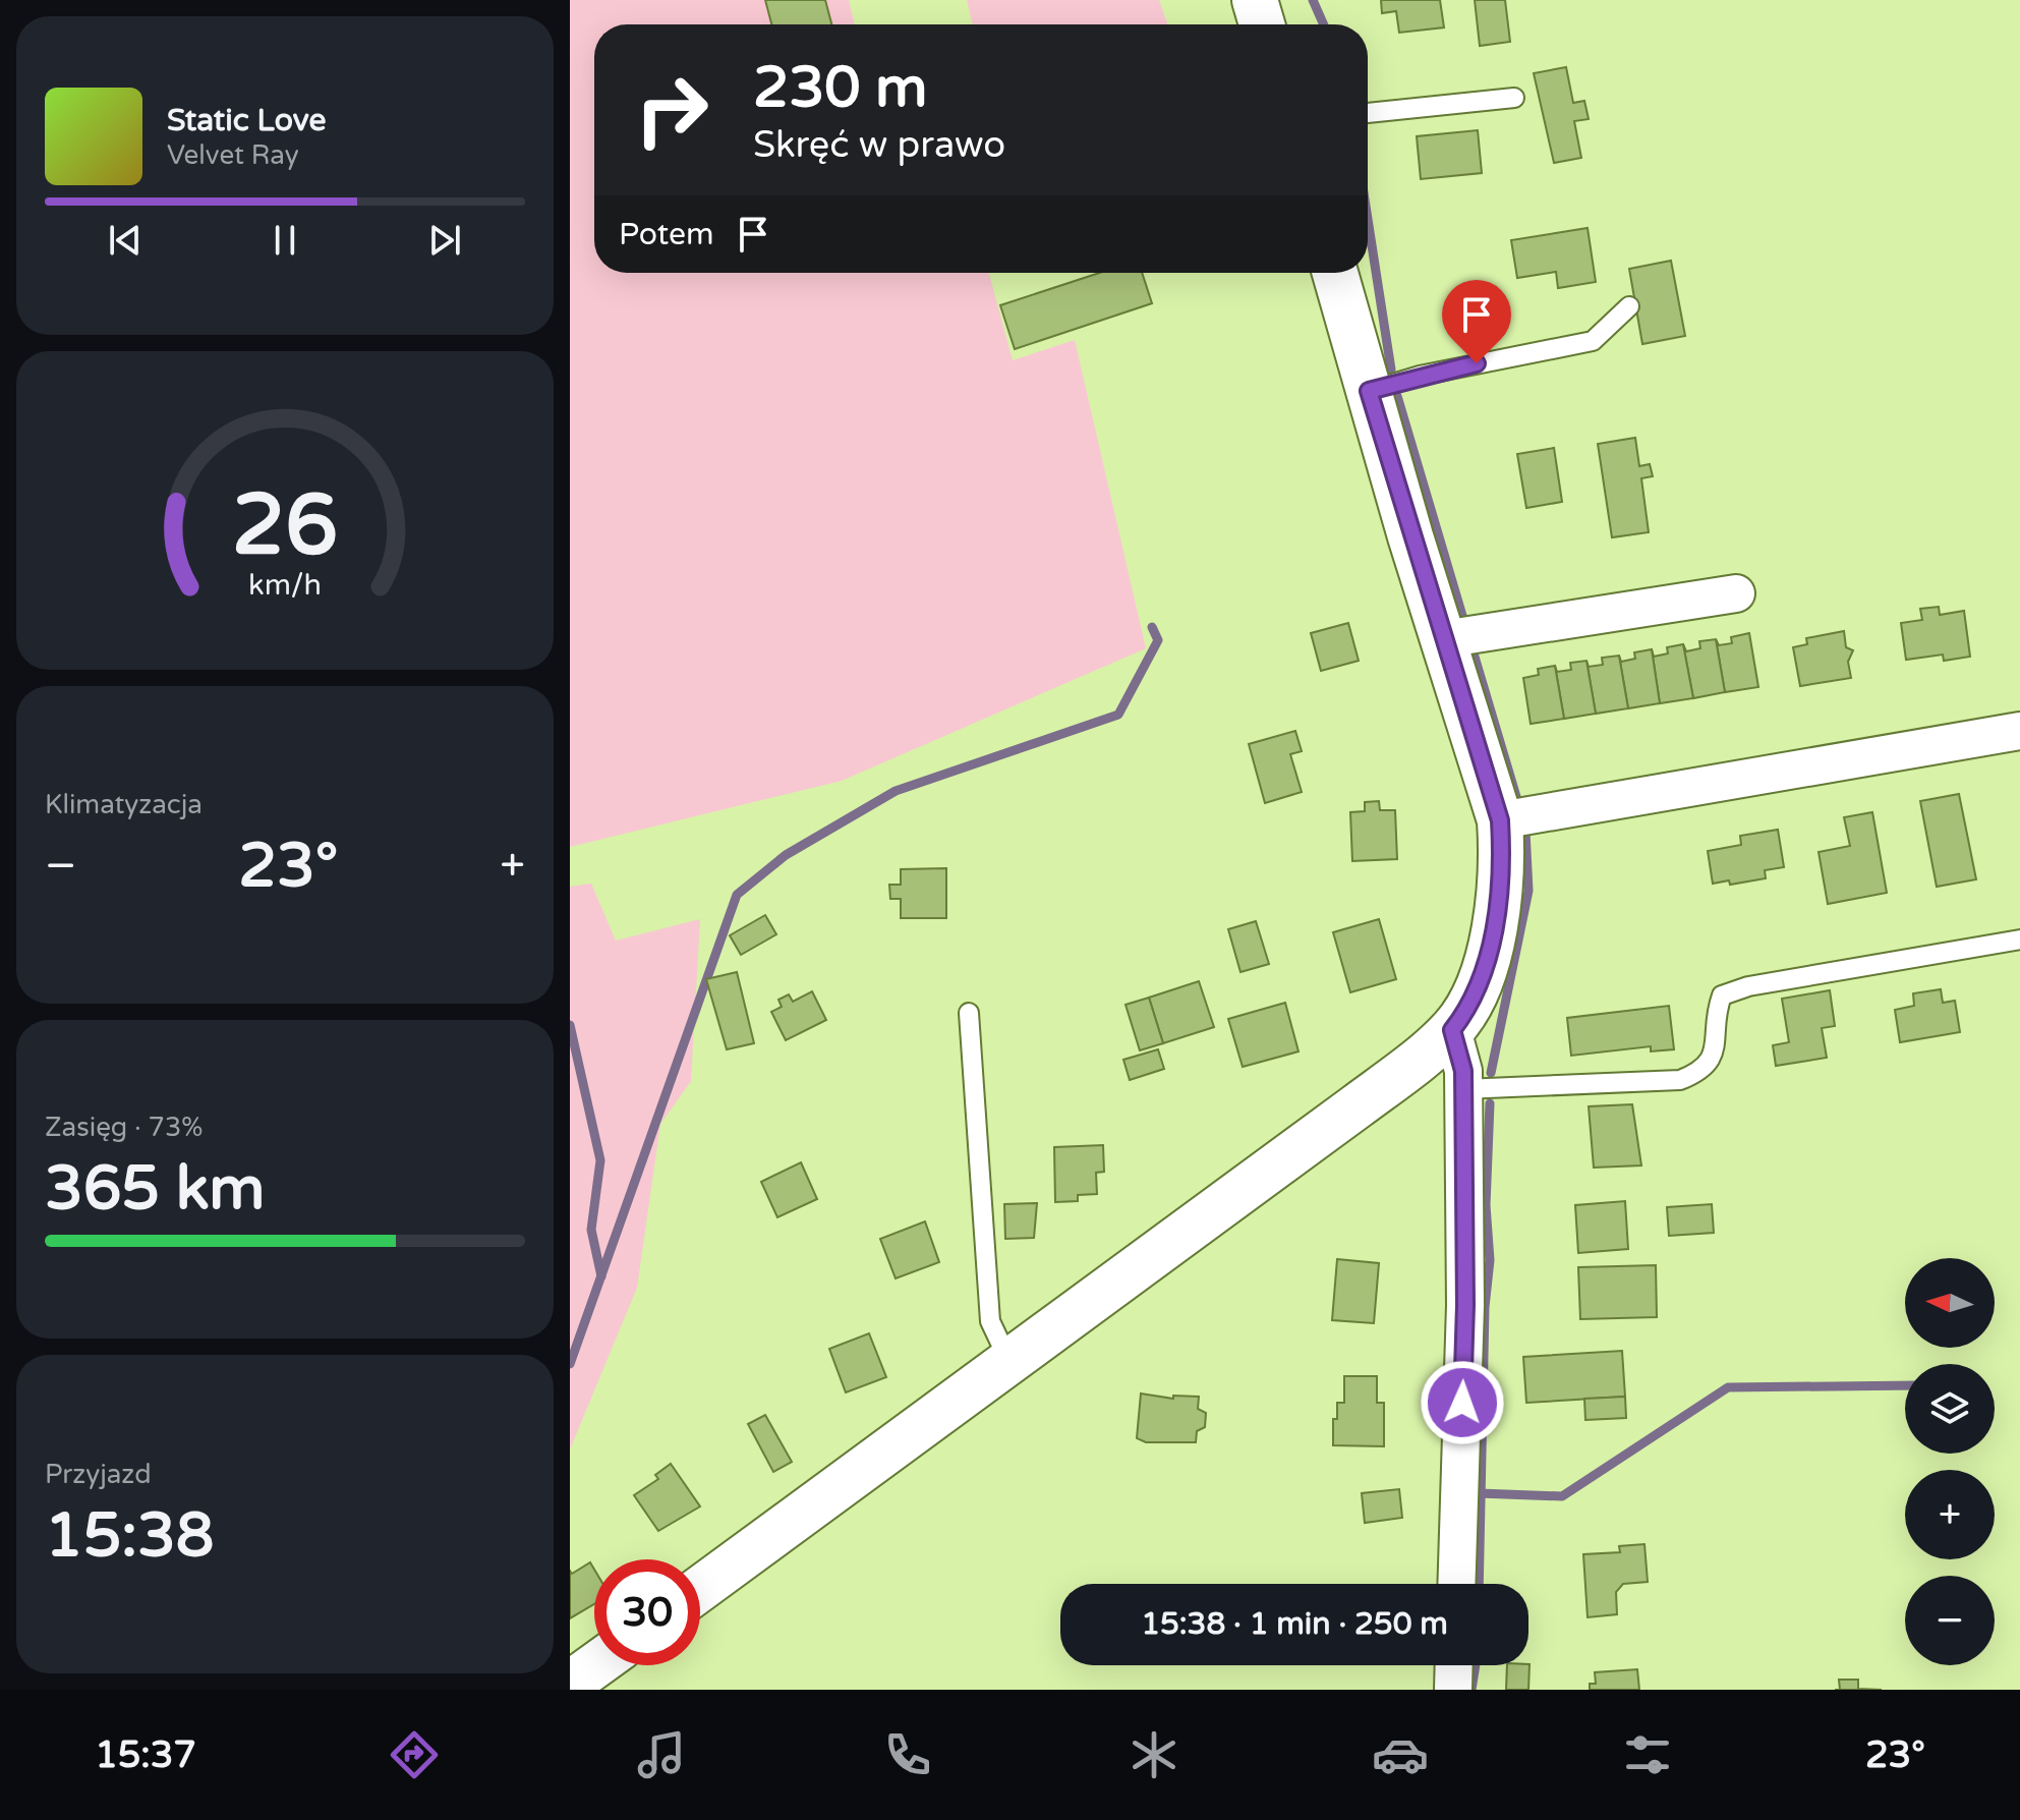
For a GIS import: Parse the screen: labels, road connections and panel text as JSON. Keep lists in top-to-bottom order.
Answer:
{
  "north": "left",
  "page": {
    "turn": ["230 m", "Skręć w prawo"],
    "song": ["Static Love", "Velvet Ray"],
    "then": "Potem",
    "tile": [
      "Klimatyzacja",
      ["Zasięg · 73%", "365 km"],
      ["Przyjazd", "15:38"]
    ],
    "heat": ["−", "23°", "+"],
    "map_buttons": ["+", "−"],
    "limit": "30",
    "trip": "15:38 · 1 min · 250 m",
    "tabs": ["15:37", "23°"],
    "gauge": ["26", "km/h"]
  }
}
